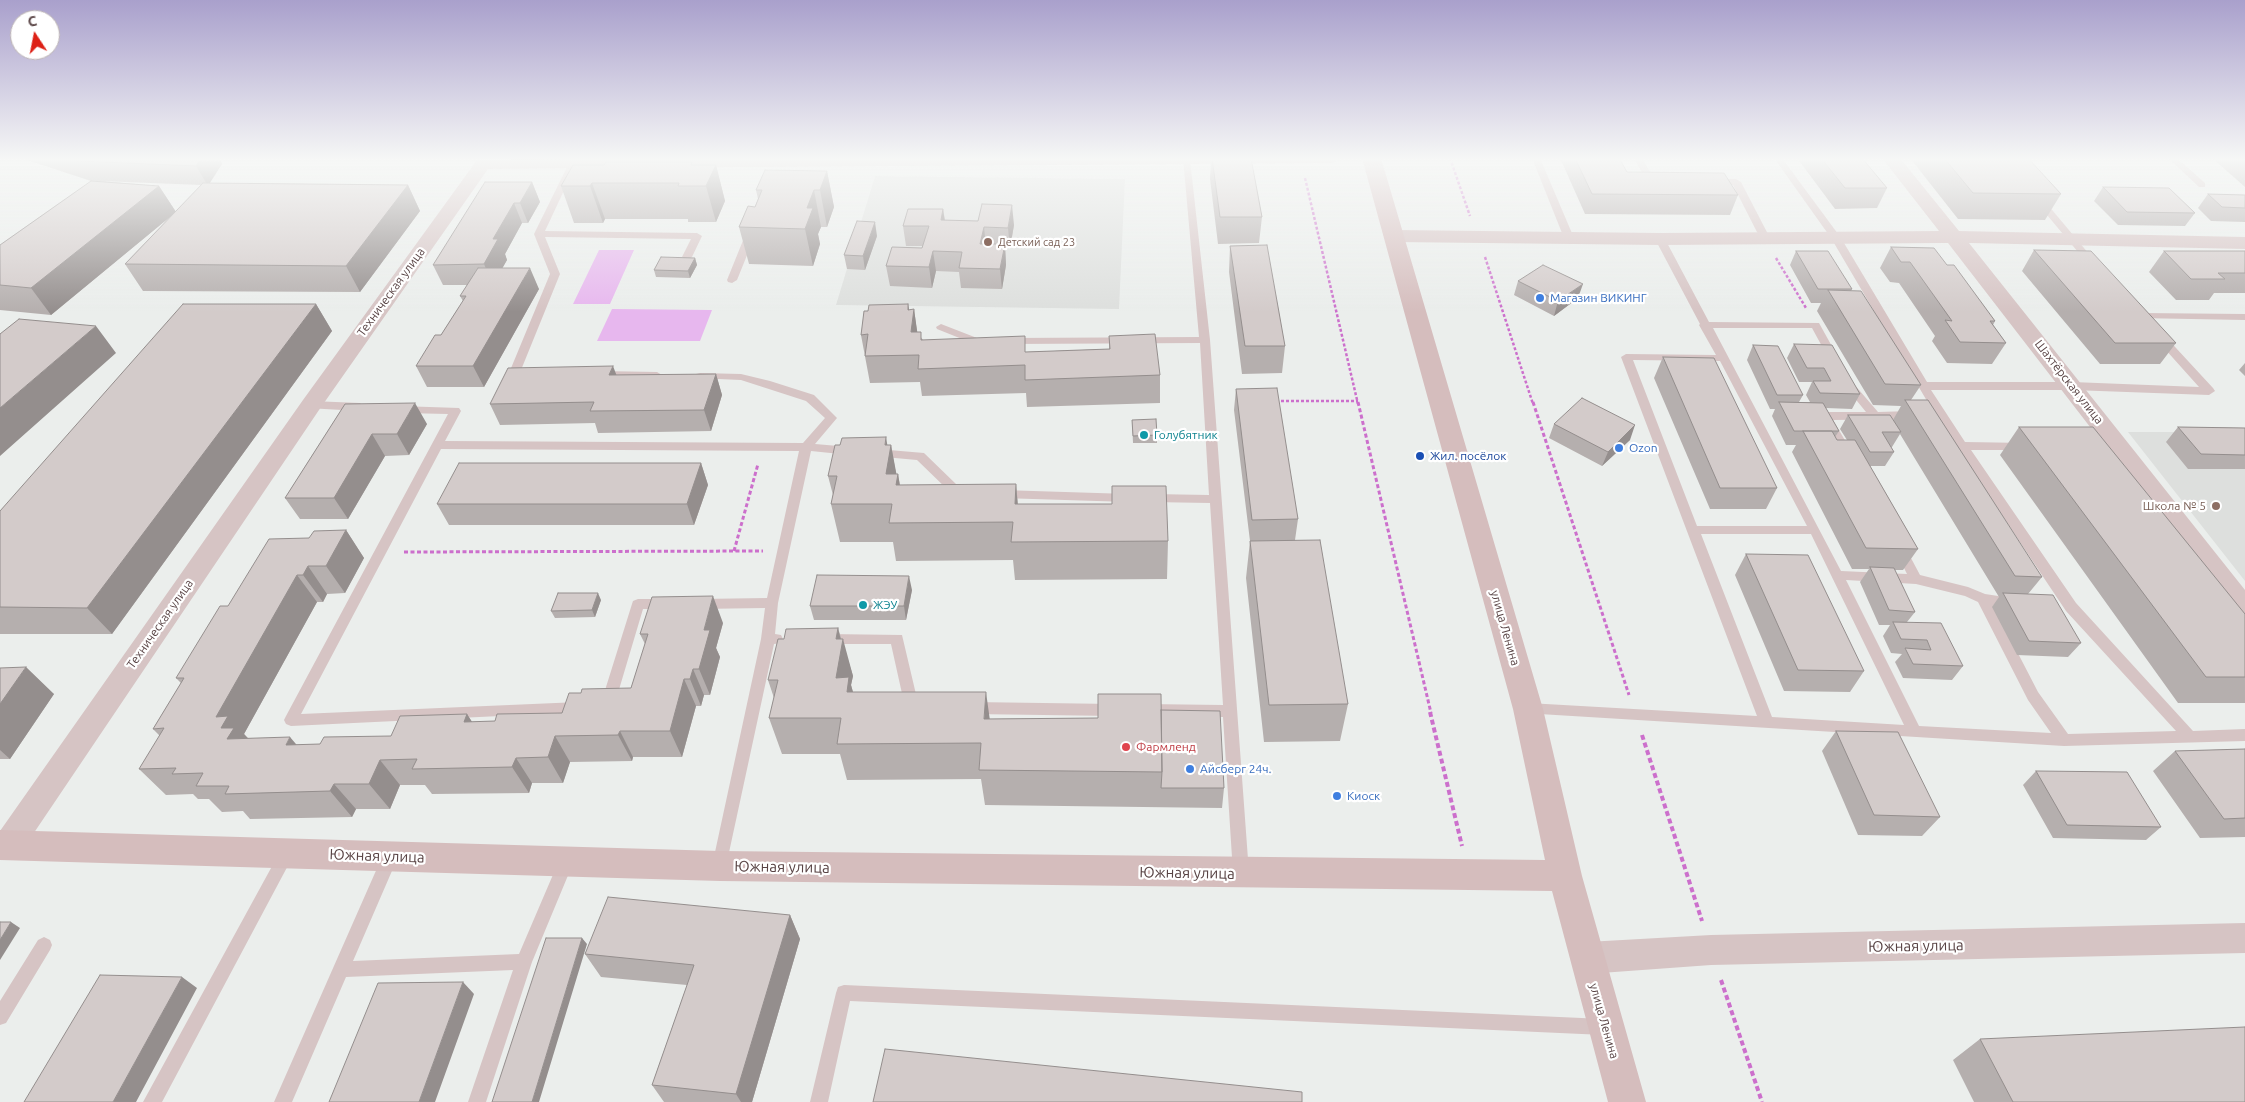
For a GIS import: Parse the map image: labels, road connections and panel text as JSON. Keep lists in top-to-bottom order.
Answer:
{
  "streets": {
    "main road": ["улица Ленина", "Южная улица"],
    "street": ["Техническая улица", "Шахтёрская улица"]
  },
  "crossings": [
    ["Техническая улица", "Южная улица"],
    ["улица Ленина", "Южная улица"]
  ],
  "places": [
    "Детский сад 23",
    "Магазин ВИКИНГ",
    "Голубятник",
    "Ozon",
    "Жил. посёлок",
    "Школа № 5",
    "ЖЭУ",
    "Фармленд",
    "Айсберг 24ч.",
    "Киоск"
  ],
  "north": "top"
}
